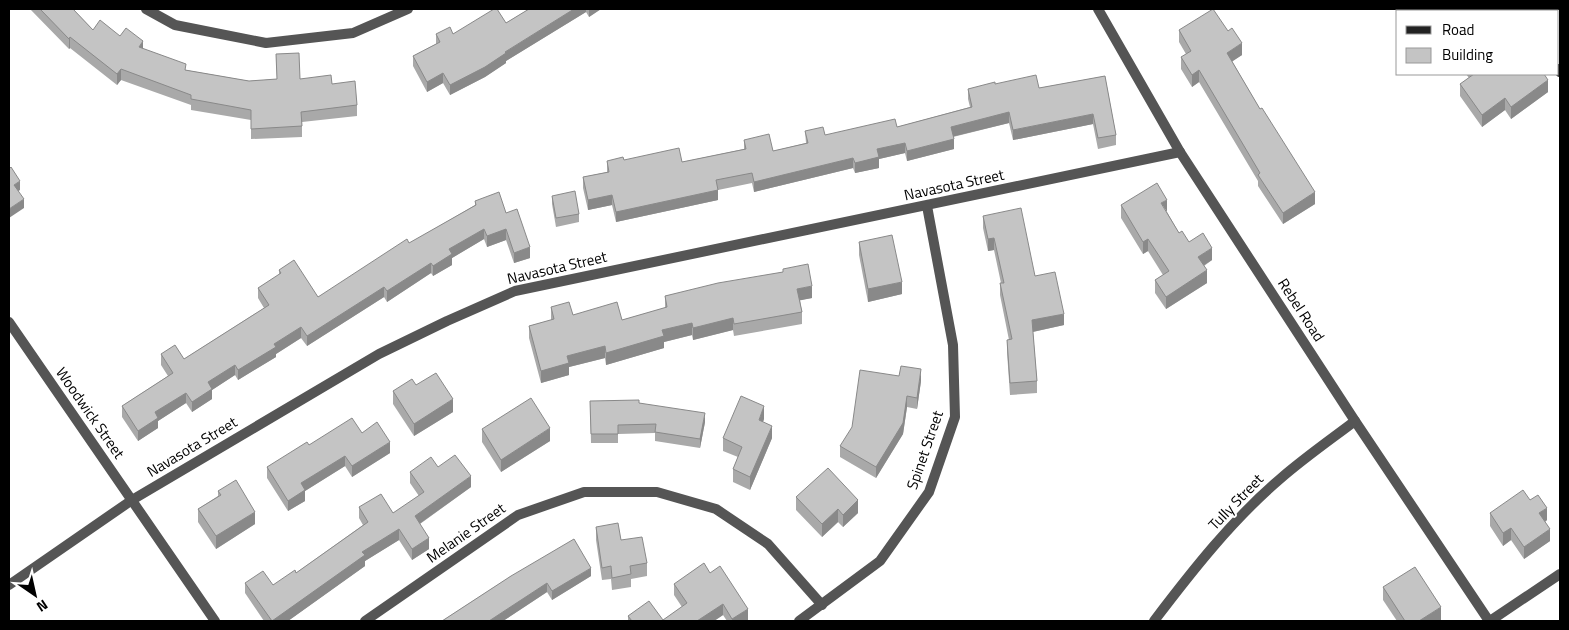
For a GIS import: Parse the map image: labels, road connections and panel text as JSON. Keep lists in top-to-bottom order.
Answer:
{
  "streets": {
    "street": [
      "Navasota Street",
      "Rebel Road",
      "Woodwick Street",
      "Spinet Street",
      "Tully Street",
      "Melanie Street"
    ]
  },
  "crossings": [
    ["Navasota Street", "Rebel Road"],
    ["Navasota Street", "Woodwick Street"],
    ["Navasota Street", "Spinet Street"],
    ["Rebel Road", "Tully Street"],
    ["Spinet Street", "Melanie Street"]
  ],
  "legend": ["Road", "Building"],
  "north": "bottom right"
}
